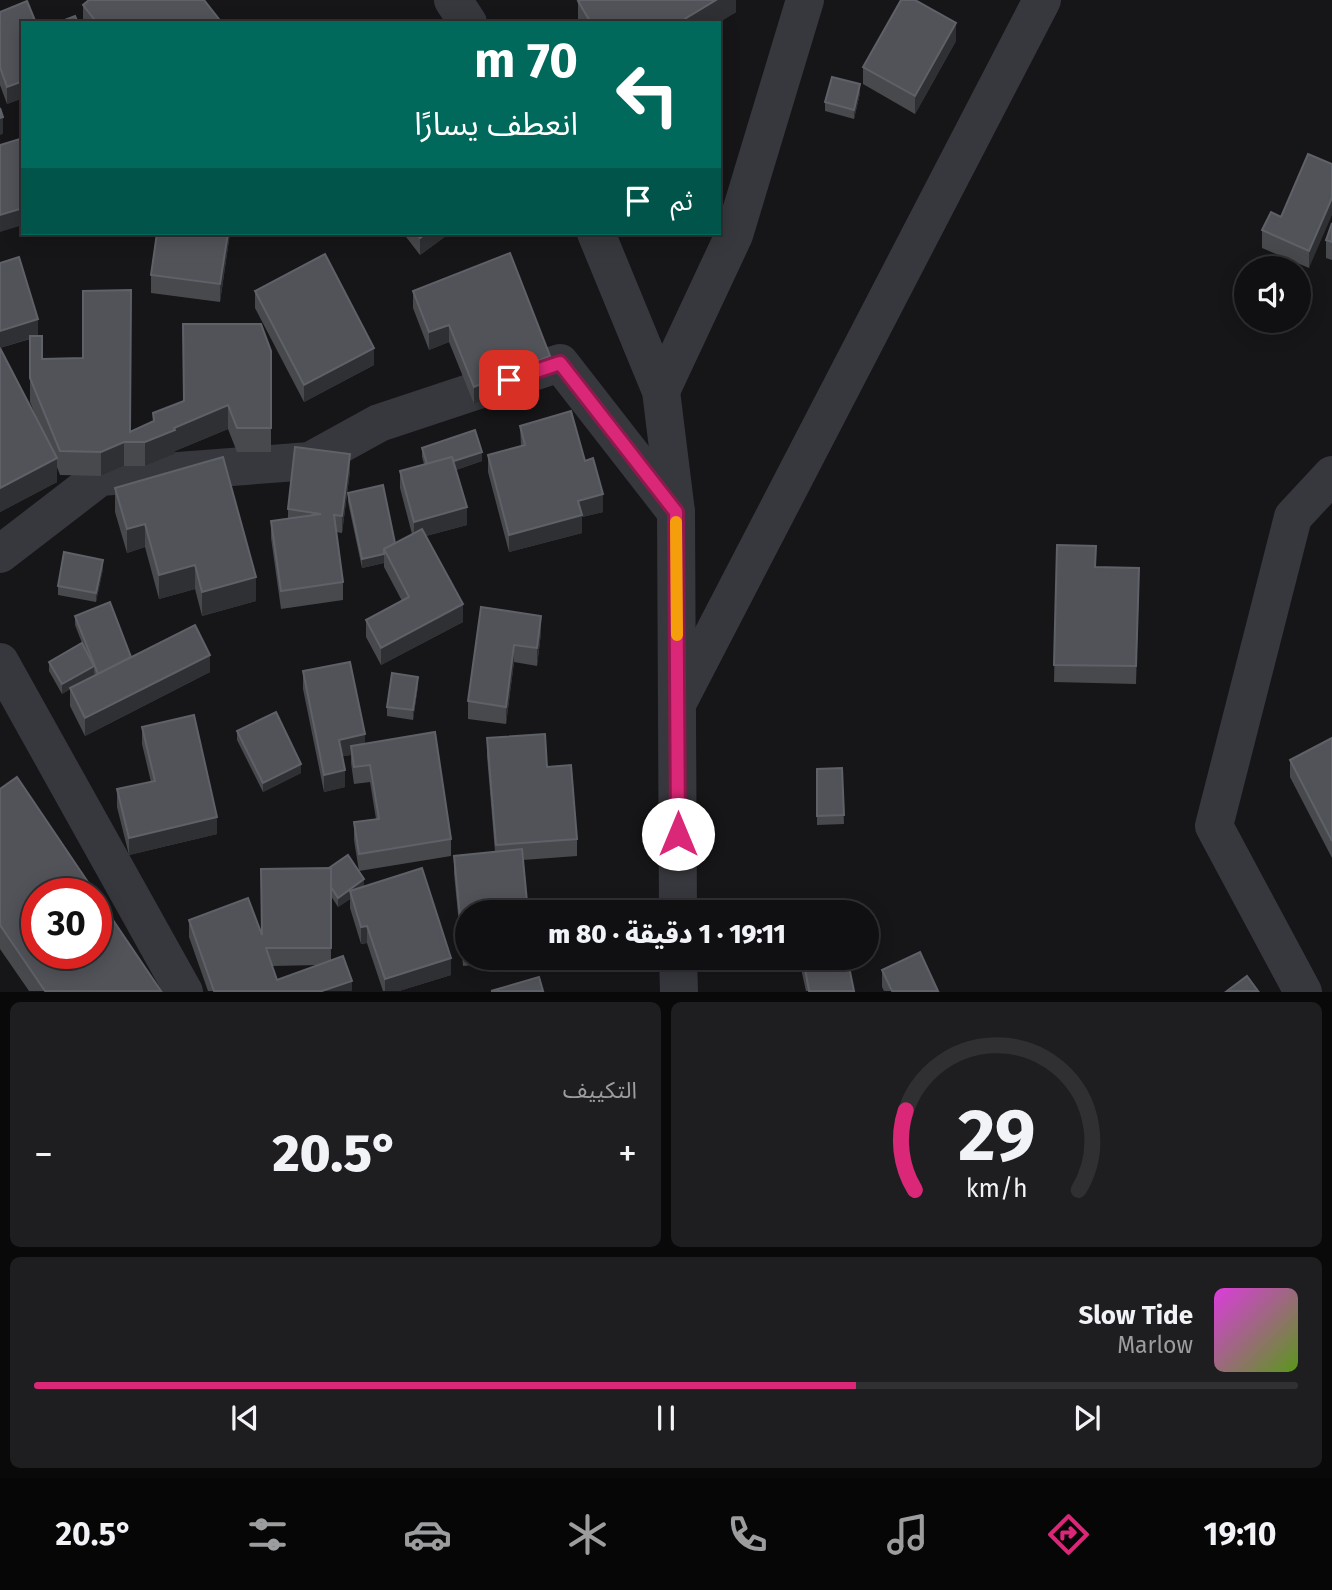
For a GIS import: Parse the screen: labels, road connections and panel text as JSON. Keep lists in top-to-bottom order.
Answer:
{
  "page": {
    "turn": ["70 m", "انعطف يسارًا"],
    "then": "ثم",
    "limit": "30",
    "trip": "19:11 · 1 دقيقة · 80 m",
    "tile": "التكييف",
    "heat": ["−", "20.5°", "+"],
    "song": ["Slow Tide", "Marlow"],
    "tabs": ["19:10", "20.5°"],
    "gauge": ["29", "km/h"]
  }
}
